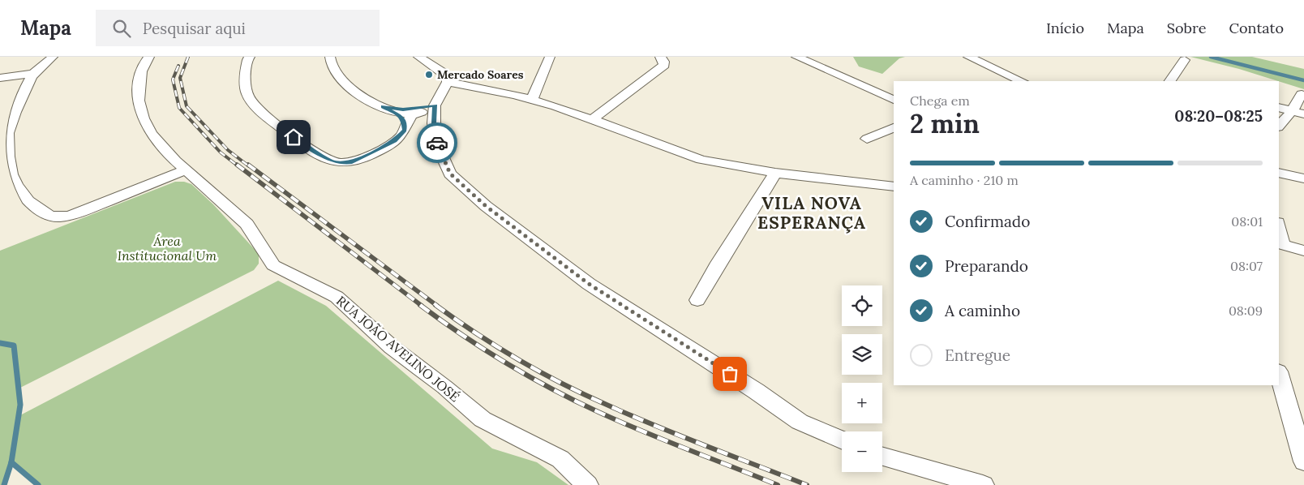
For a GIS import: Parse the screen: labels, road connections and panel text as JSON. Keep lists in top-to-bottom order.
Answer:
{
  "streets": {
    "street": ["RUA JOÃO AVELINO JOSÉ"]
  },
  "districts": ["VILA NOVA ESPERANÇA"],
  "parks": ["Área Institucional Um"],
  "places": ["Mercado Soares"],
  "page": {
    "header": "Mapa",
    "search": "Pesquisar aqui",
    "nav": [
      "Início",
      "Mapa",
      "Sobre",
      "Contato"
    ],
    "heading": ["2 min", "Chega em", "08:20–08:25"],
    "bar": "A caminho · 210 m",
    "list": [
      ["Confirmado", "08:01"],
      ["Preparando", "08:07"],
      ["A caminho", "08:09"],
      "Entregue"
    ],
    "map_buttons": ["+", "−"]
  }
}
